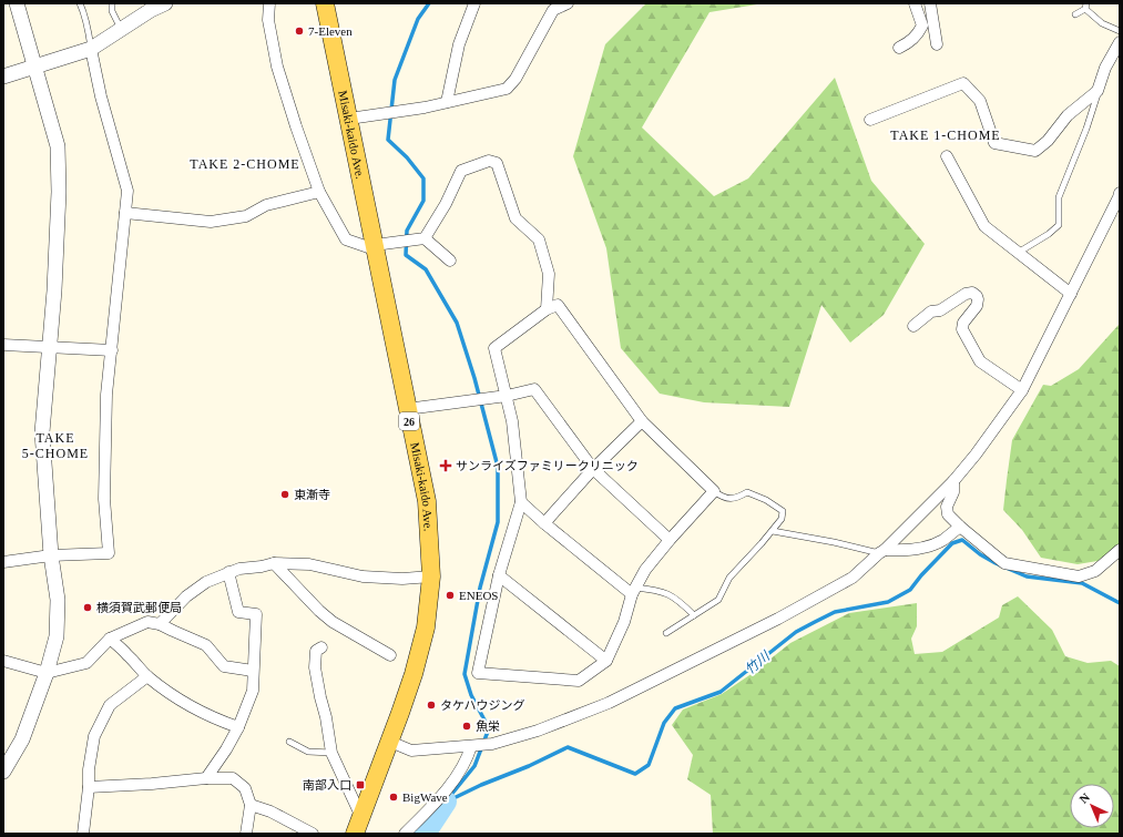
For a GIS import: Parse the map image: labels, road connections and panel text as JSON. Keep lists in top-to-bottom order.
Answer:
{
  "streets": {
    "main road": ["Misaki-kaido Ave.", "26"]
  },
  "districts": ["TAKE 1-CHOME", "TAKE 2-CHOME", "TAKE 5-CHOME"],
  "water": ["竹川"],
  "places": {
    "other": [
      "7-Eleven",
      "東漸寺",
      "ENEOS",
      "横須賀武郵便局",
      "タケハウジング",
      "魚栄",
      "BigWave"
    ],
    "health": ["サンライズファミリークリニック"],
    "transit": ["南部入口"]
  },
  "north": "top left"
}
